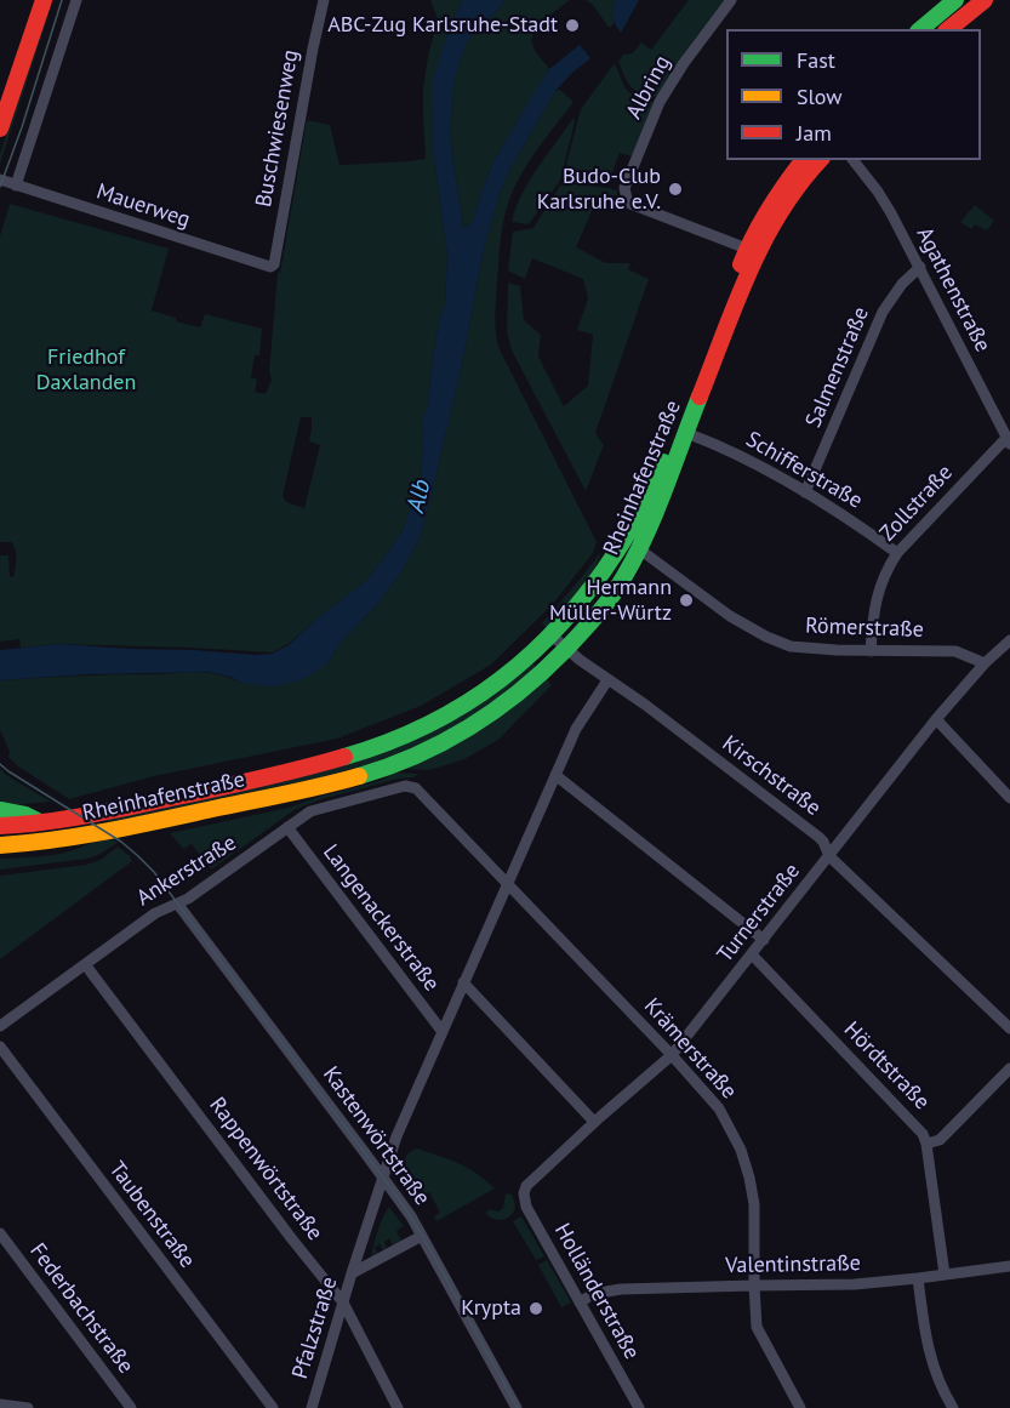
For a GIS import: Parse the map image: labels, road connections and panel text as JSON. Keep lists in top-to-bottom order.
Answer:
{
  "streets": {
    "main road": ["Rheinhafenstraße"],
    "street": [
      "Albring",
      "Buschwiesenweg",
      "Mauerweg",
      "Agathenstraße",
      "Salmenstraße",
      "Schifferstraße",
      "Zollstraße",
      "Römerstraße",
      "Kirschstraße",
      "Ankerstraße",
      "Turnerstraße",
      "Langenackerstraße",
      "Krämerstraße",
      "Hördtstraße",
      "Kastenwörtstraße",
      "Rappenwörtstraße",
      "Taubenstraße",
      "Valentinstraße",
      "Holländerstraße",
      "Federbachstraße",
      "Pfalzstraße"
    ]
  },
  "crossings": [
    ["Albring", "Rheinhafenstraße"],
    ["Buschwiesenweg", "Mauerweg"],
    ["Agathenstraße", "Salmenstraße"],
    ["Agathenstraße", "Zollstraße"],
    ["Salmenstraße", "Schifferstraße"],
    ["Schifferstraße", "Rheinhafenstraße"],
    ["Schifferstraße", "Zollstraße"],
    ["Rheinhafenstraße", "Römerstraße"],
    ["Rheinhafenstraße", "Kirschstraße"],
    ["Zollstraße", "Römerstraße"],
    ["Römerstraße", "Turnerstraße"],
    ["Kirschstraße", "Turnerstraße"],
    ["Kirschstraße", "Pfalzstraße"],
    ["Ankerstraße", "Langenackerstraße"],
    ["Ankerstraße", "Krämerstraße"],
    ["Ankerstraße", "Kastenwörtstraße"],
    ["Ankerstraße", "Rappenwörtstraße"],
    ["Turnerstraße", "Langenackerstraße"],
    ["Turnerstraße", "Krämerstraße"],
    ["Turnerstraße", "Hördtstraße"],
    ["Turnerstraße", "Holländerstraße"],
    ["Langenackerstraße", "Pfalzstraße"],
    ["Krämerstraße", "Valentinstraße"],
    ["Krämerstraße", "Pfalzstraße"],
    ["Hördtstraße", "Valentinstraße"],
    ["Kastenwörtstraße", "Pfalzstraße"],
    ["Rappenwörtstraße", "Pfalzstraße"],
    ["Valentinstraße", "Holländerstraße"]
  ],
  "water": ["Alb"],
  "parks": ["Friedhof Daxlanden"],
  "places": [
    "ABC-Zug Karlsruhe-Stadt",
    "Budo-Club Karlsruhe e.V.",
    "Hermann Müller-Würtz",
    "Krypta"
  ],
  "legend": ["Fast", "Slow", "Jam"]
}
